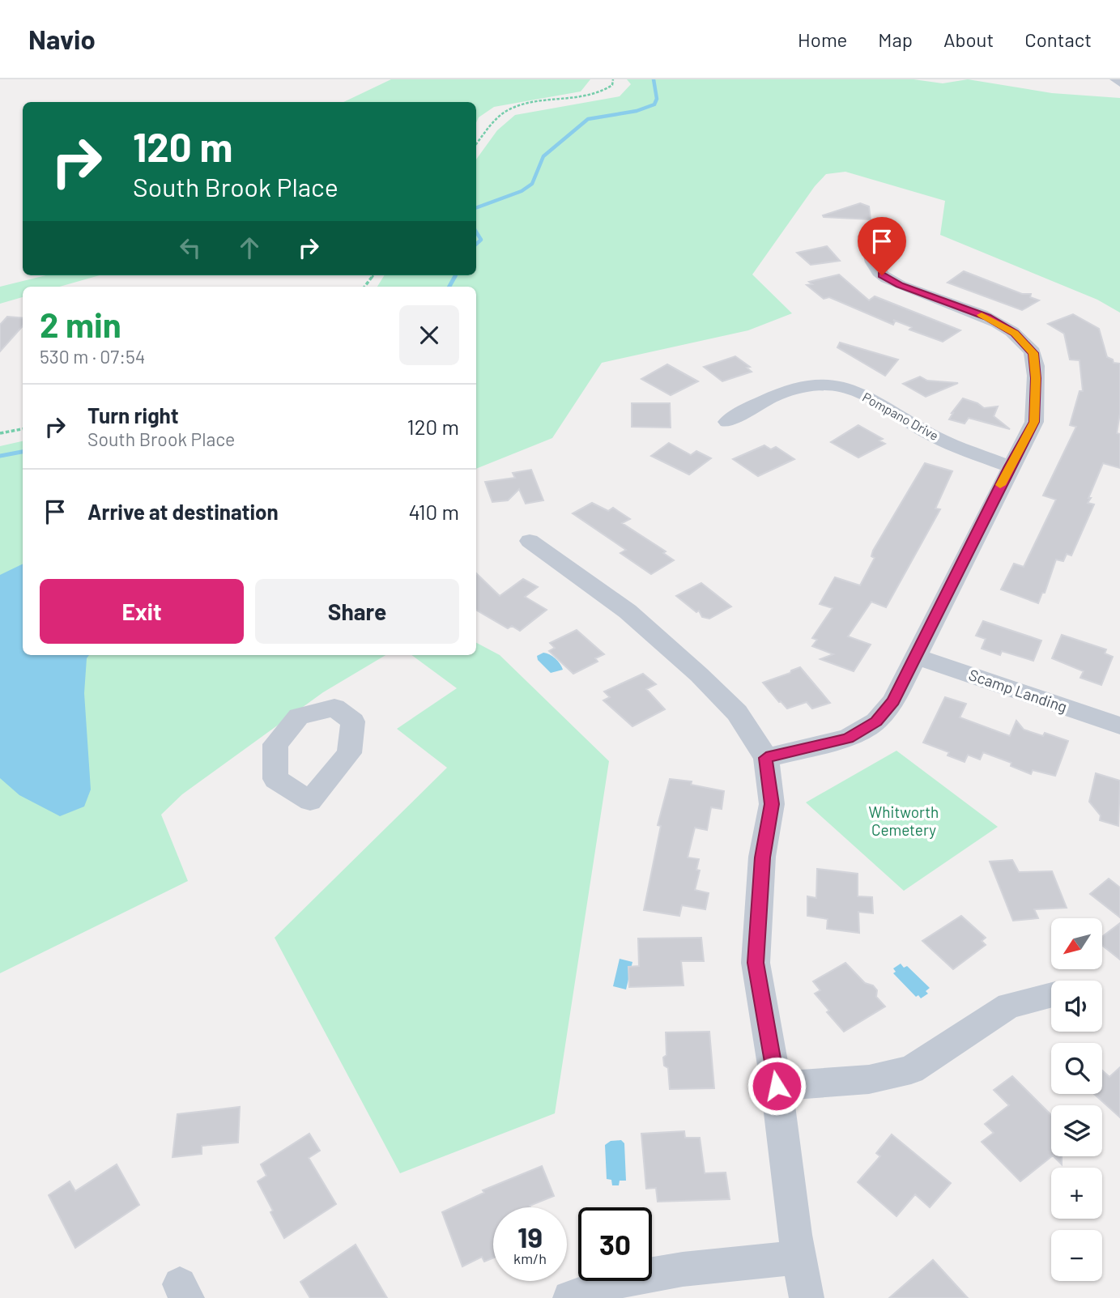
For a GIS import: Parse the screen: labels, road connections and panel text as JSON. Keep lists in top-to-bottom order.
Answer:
{
  "streets": {
    "street": ["Pompano Drive", "Scamp Landing"]
  },
  "parks": ["Whitworth Cemetery"],
  "north": "bottom left",
  "page": {
    "header": "Navio",
    "nav": [
      "Home",
      "Map",
      "About",
      "Contact"
    ],
    "turn": ["120 m", "South Brook Place"],
    "heading": ["2 min", "530 m · 07:54"],
    "list": [
      {
        "name": "Turn right",
        "note": "South Brook Place",
        "value": "120 m"
      },
      {
        "name": "Arrive at destination",
        "value": "410 m"
      }
    ],
    "buttons": ["Exit", "Share"],
    "map_buttons": ["+", "−"],
    "speed": "19 km/h",
    "limit": "30"
  }
}
